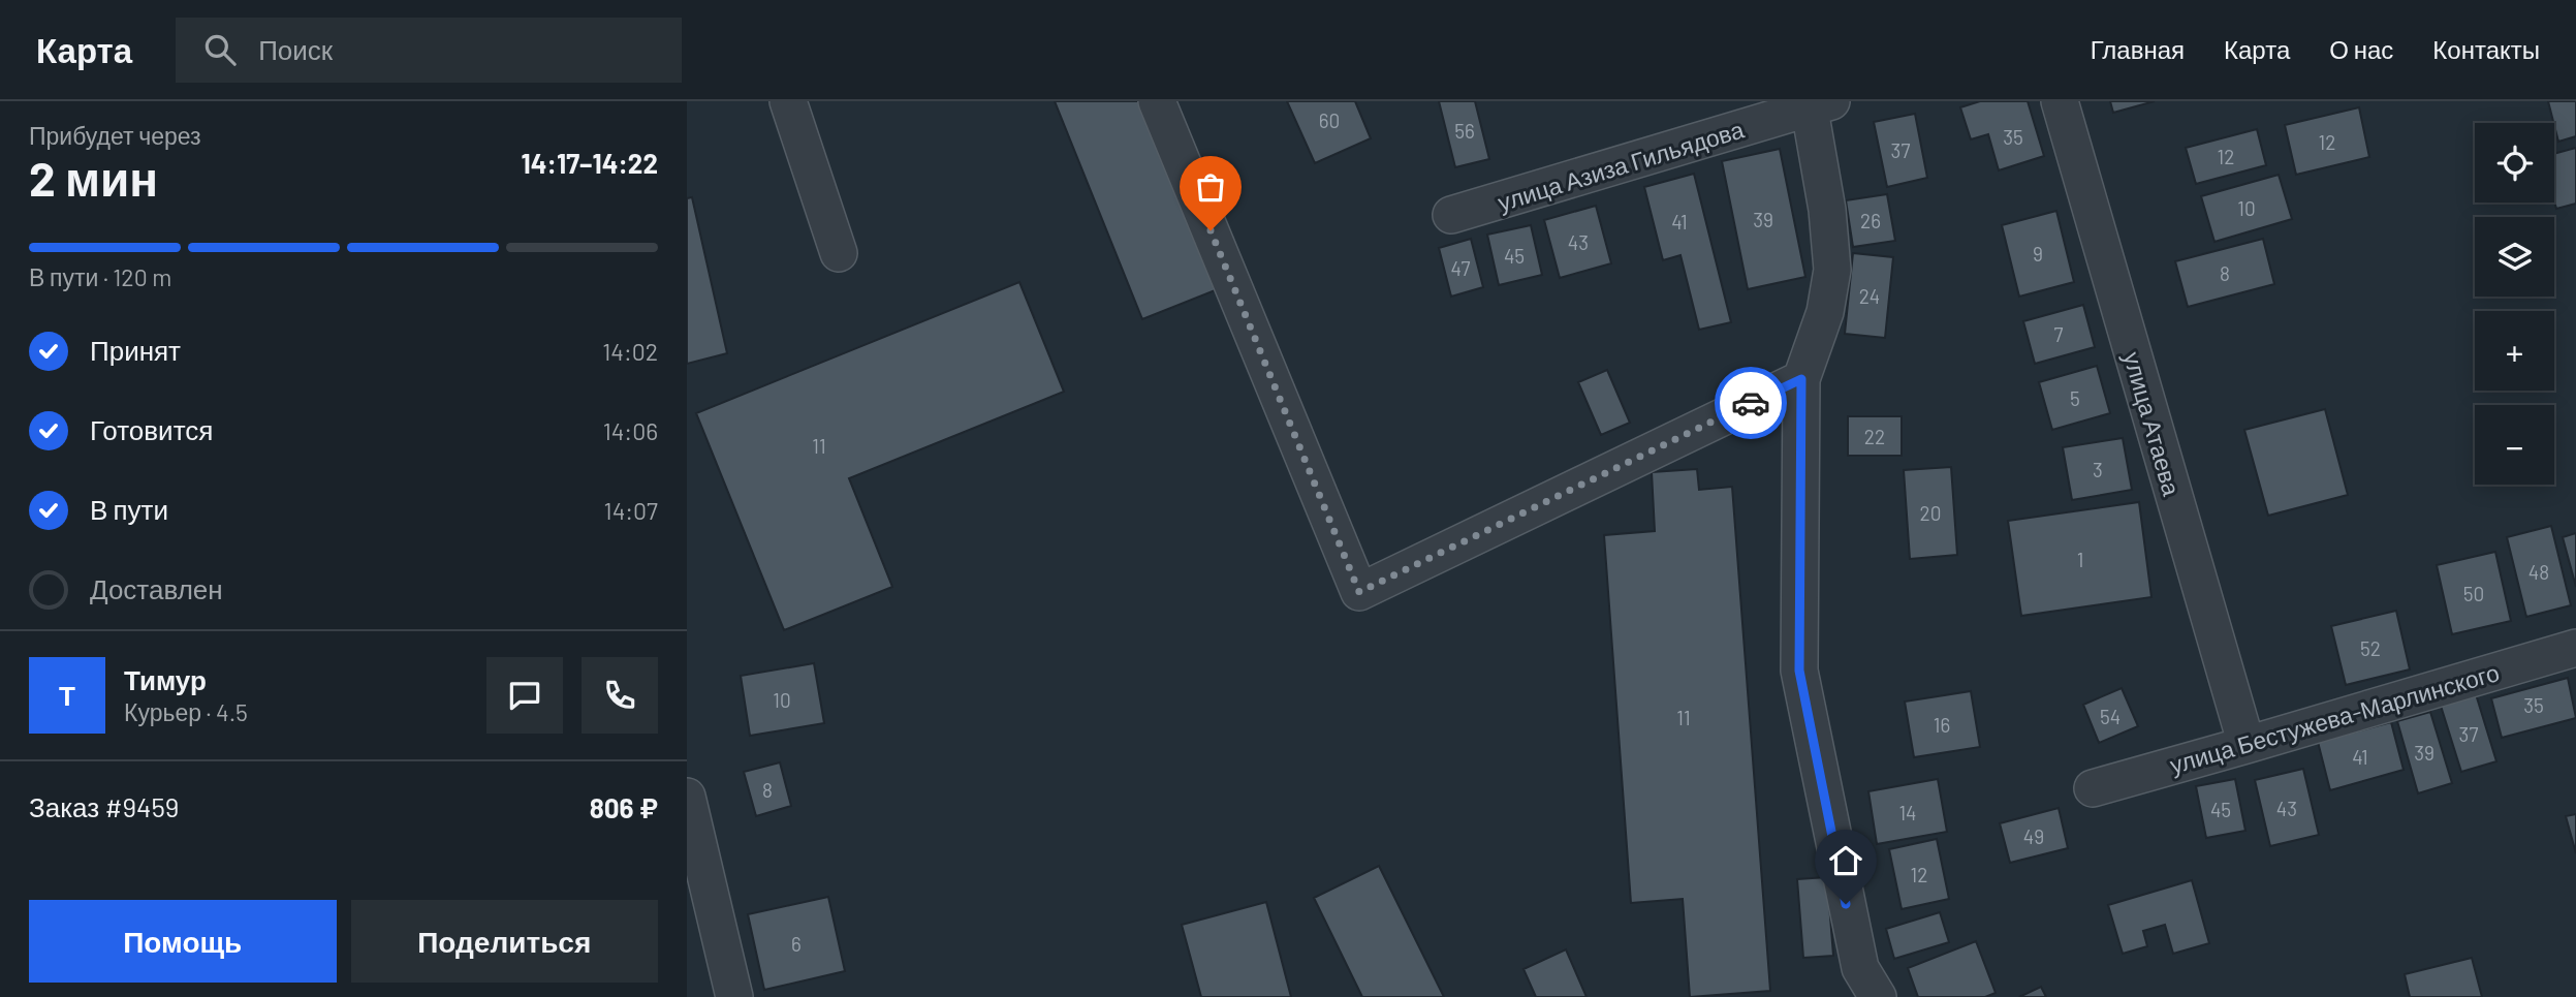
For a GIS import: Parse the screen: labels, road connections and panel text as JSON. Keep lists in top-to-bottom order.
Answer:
{
  "streets": {
    "street": ["улица Азиза Гильядова", "улица Атаева", "улица Бестужева-Марлинского"]
  },
  "crossings": [
    ["улица Атаева", "улица Бестужева-Марлинского"]
  ],
  "house_numbers": [
    "60",
    "56",
    "35",
    "12",
    "37",
    "12",
    "10",
    "39",
    "26",
    "41",
    "43",
    "9",
    "45",
    "47",
    "8",
    "24",
    "7",
    "5",
    "22",
    "11",
    "3",
    "20",
    "1",
    "48",
    "50",
    "52",
    "10",
    "35",
    "54",
    "11",
    "16",
    "37",
    "39",
    "41",
    "8",
    "43",
    "45",
    "14",
    "49",
    "12",
    "6"
  ],
  "page": {
    "header": "Карта",
    "search": "Поиск",
    "nav": [
      "Главная",
      "Карта",
      "О нас",
      "Контакты"
    ],
    "heading": ["2 мин", "Прибудет через", "14:17–14:22"],
    "panel": [
      "Тимур",
      "Курьер · 4.5",
      "Заказ #9459",
      "806 ₽"
    ],
    "map_buttons": ["+", "−"],
    "bar": "В пути · 120 m",
    "list": [
      ["Принят", "14:02"],
      ["Готовится", "14:06"],
      ["В пути", "14:07"],
      "Доставлен"
    ],
    "round": "Т",
    "buttons": ["Помощь", "Поделиться"]
  }
}
